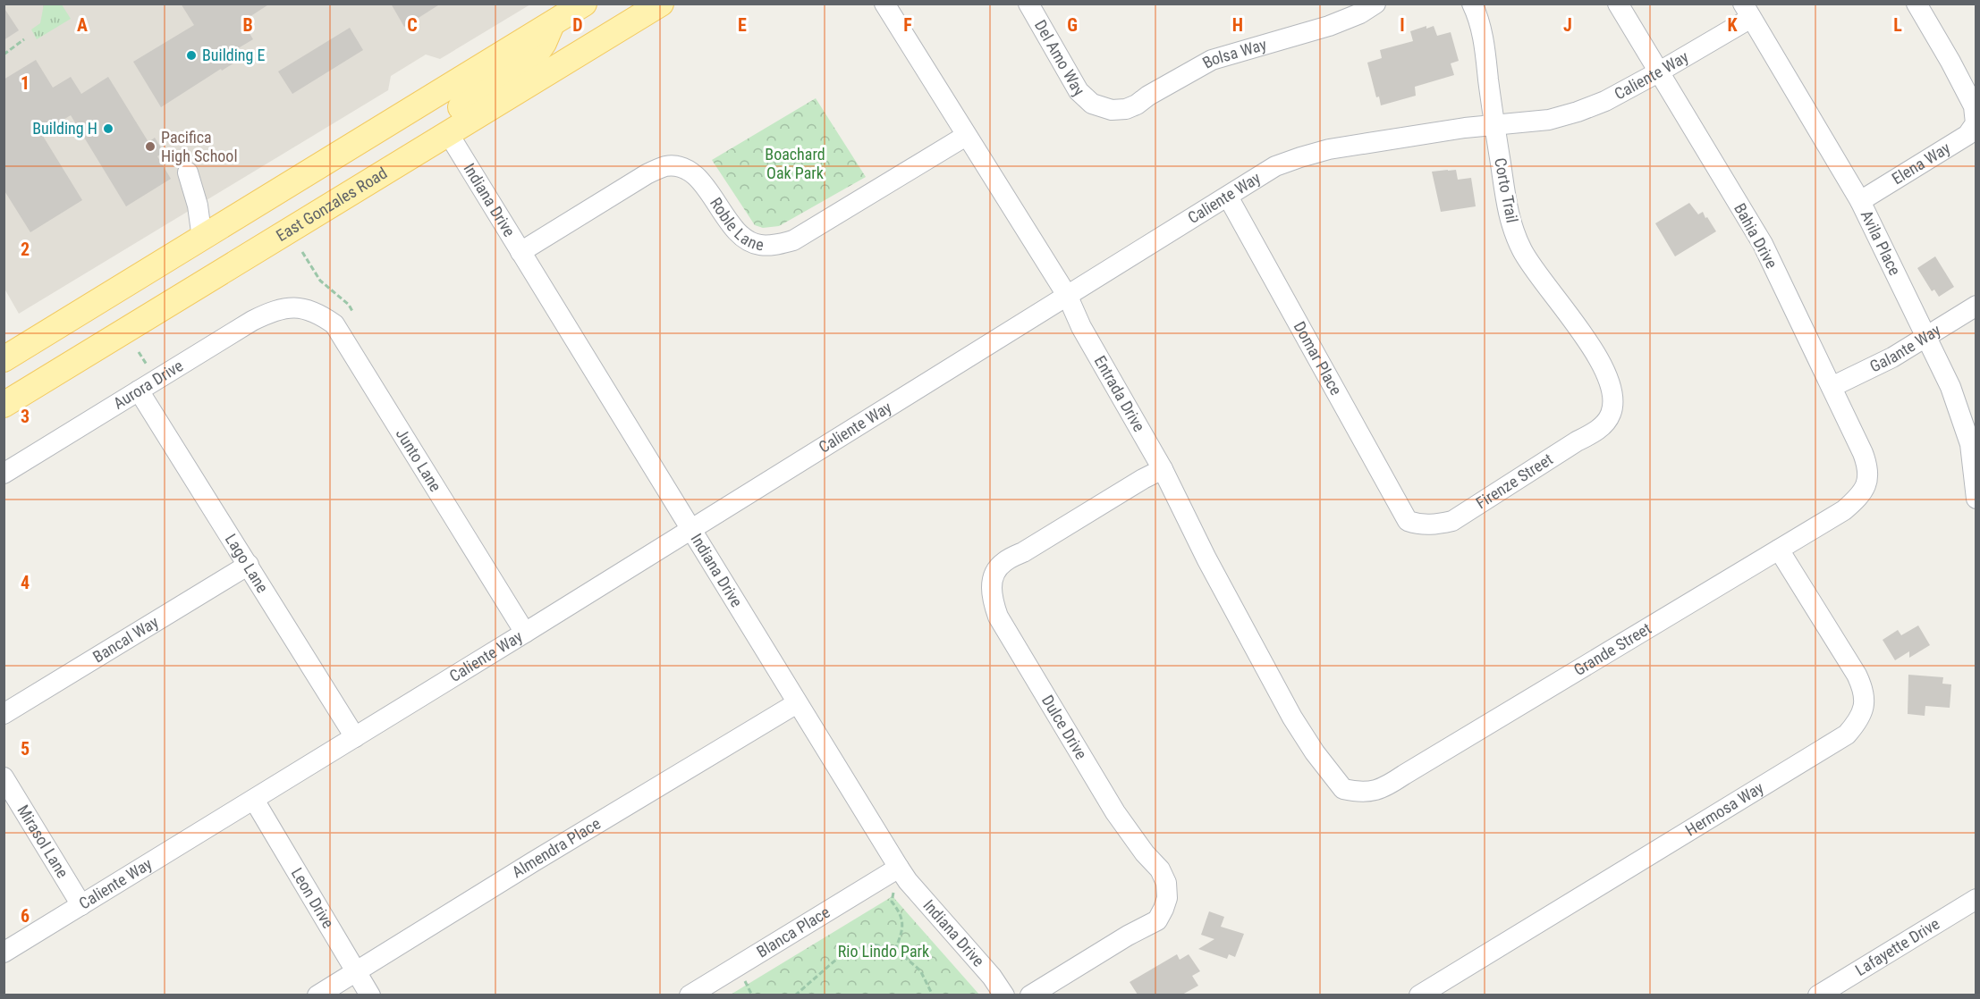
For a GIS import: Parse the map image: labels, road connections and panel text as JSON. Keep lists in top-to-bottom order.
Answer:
{
  "streets": {
    "main road": ["East Gonzales Road"],
    "street": [
      "Bolsa Way",
      "Del Amo Way",
      "Caliente Way",
      "Elena Way",
      "Corto Trail",
      "Indiana Drive",
      "Roble Lane",
      "Bahia Drive",
      "Avila Place",
      "Galante Way",
      "Domar Place",
      "Aurora Drive",
      "Entrada Drive",
      "Junto Lane",
      "Firenze Street",
      "Lago Lane",
      "Bancal Way",
      "Grande Street",
      "Dulce Drive",
      "Hermosa Way",
      "Mirasol Lane",
      "Almendra Place",
      "Leon Drive",
      "Blanca Place",
      "Lafayette Drive"
    ]
  },
  "crossings": [
    ["Bolsa Way", "Del Amo Way"],
    ["Caliente Way", "Corto Trail"],
    ["Caliente Way", "Indiana Drive"],
    ["Caliente Way", "Bahia Drive"],
    ["Caliente Way", "Avila Place"],
    ["Caliente Way", "Domar Place"],
    ["Caliente Way", "Entrada Drive"],
    ["Caliente Way", "Junto Lane"],
    ["Caliente Way", "Lago Lane"],
    ["Caliente Way", "Mirasol Lane"],
    ["Caliente Way", "Leon Drive"],
    ["Elena Way", "Avila Place"],
    ["Corto Trail", "Firenze Street"],
    ["Indiana Drive", "East Gonzales Road"],
    ["Indiana Drive", "Roble Lane"],
    ["Indiana Drive", "Almendra Place"],
    ["Indiana Drive", "Blanca Place"],
    ["Roble Lane", "Entrada Drive"],
    ["Bahia Drive", "Galante Way"],
    ["Bahia Drive", "Grande Street"],
    ["Avila Place", "Galante Way"],
    ["Domar Place", "Firenze Street"],
    ["Aurora Drive", "Junto Lane"],
    ["Aurora Drive", "Lago Lane"],
    ["Entrada Drive", "Grande Street"],
    ["Entrada Drive", "Dulce Drive"],
    ["Lago Lane", "Bancal Way"],
    ["Grande Street", "Hermosa Way"],
    ["Almendra Place", "Leon Drive"]
  ],
  "parks": ["Boachard Oak Park", "Rio Lindo Park"],
  "places": ["Building E", "Building H", "Pacifica High School"],
  "grid": {
    "columns": [
      "A",
      "B",
      "C",
      "D",
      "E",
      "F",
      "G",
      "H",
      "I",
      "J",
      "K",
      "L"
    ],
    "rows": [
      "1",
      "2",
      "3",
      "4",
      "5",
      "6"
    ]
  }
}
